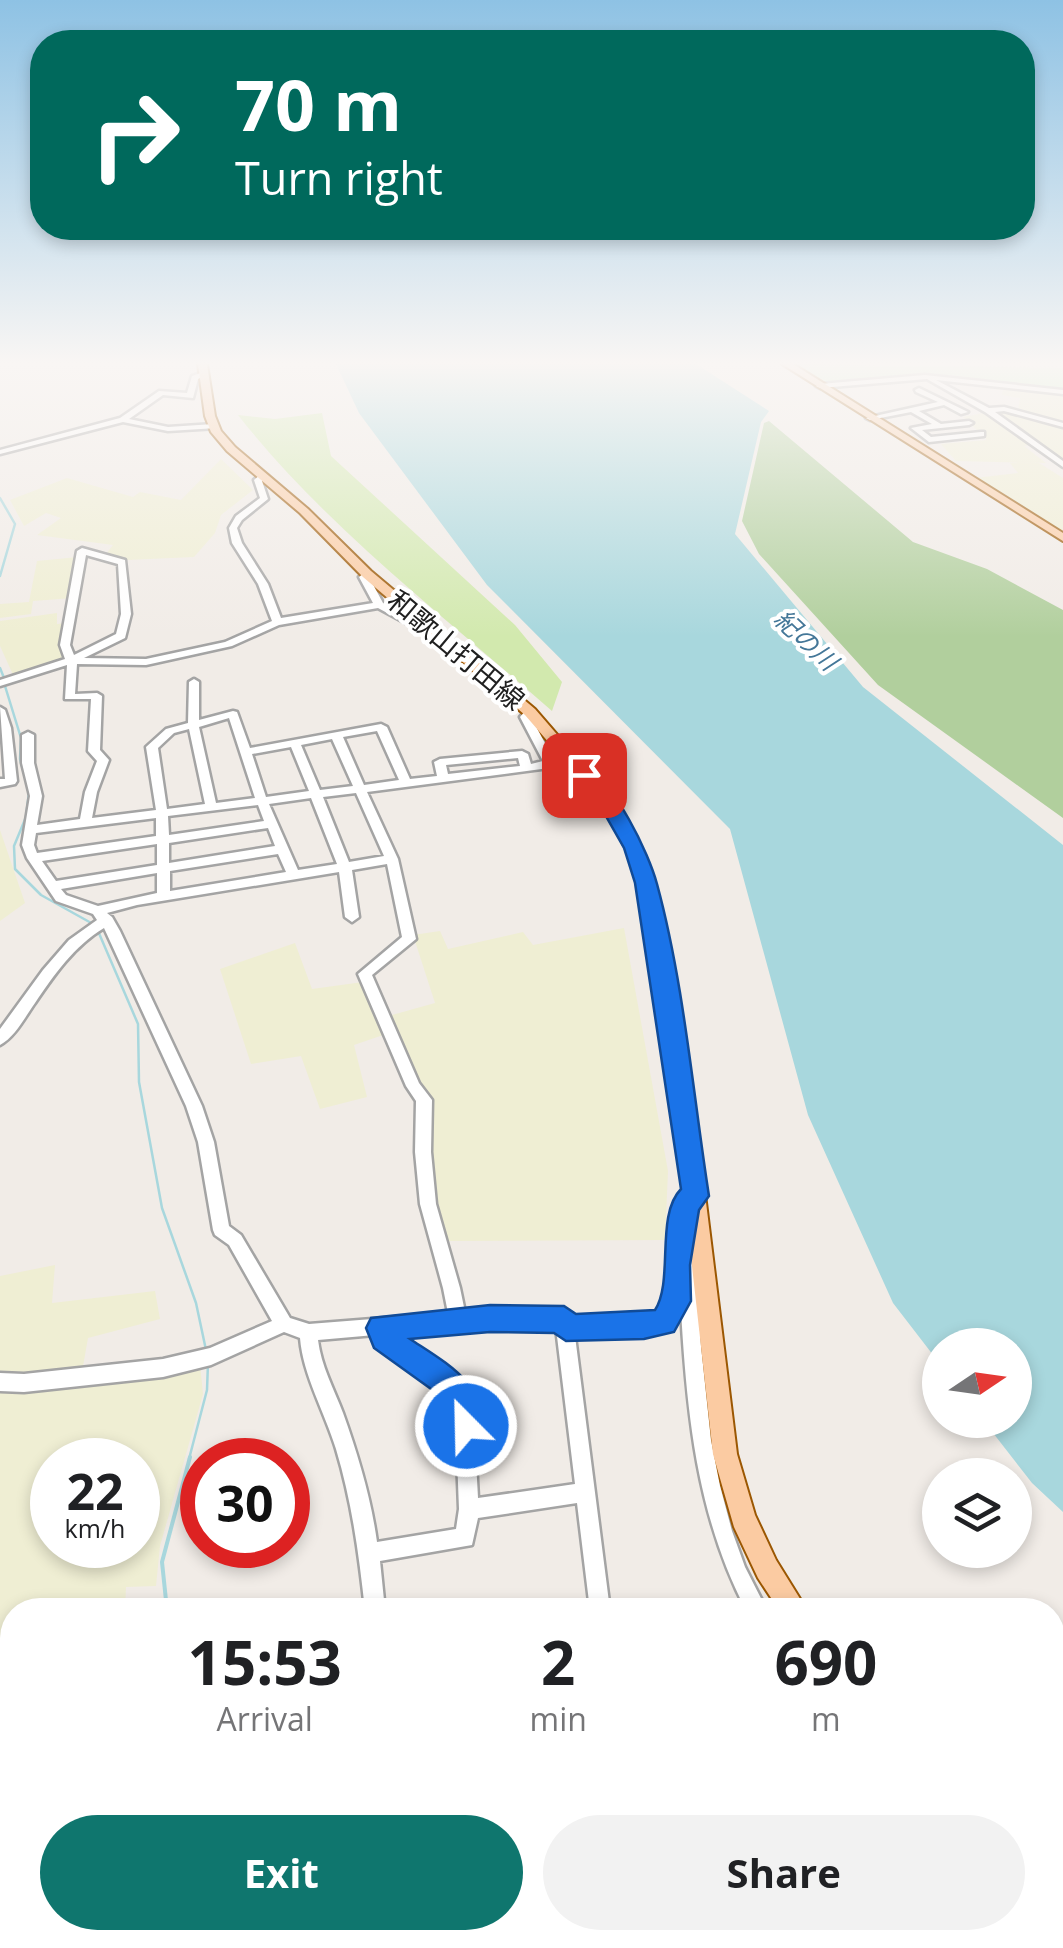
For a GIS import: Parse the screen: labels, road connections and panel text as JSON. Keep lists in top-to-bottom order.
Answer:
{
  "streets": {
    "main road": ["和歌山打田線"]
  },
  "water": ["紀の川"],
  "north": "right",
  "page": {
    "turn": ["70 m", "Turn right"],
    "speed": "22 km/h",
    "limit": "30",
    "eta": [
      "15:53",
      "Arrival",
      "2",
      "min",
      "690",
      "m"
    ],
    "buttons": ["Exit", "Share"]
  }
}
